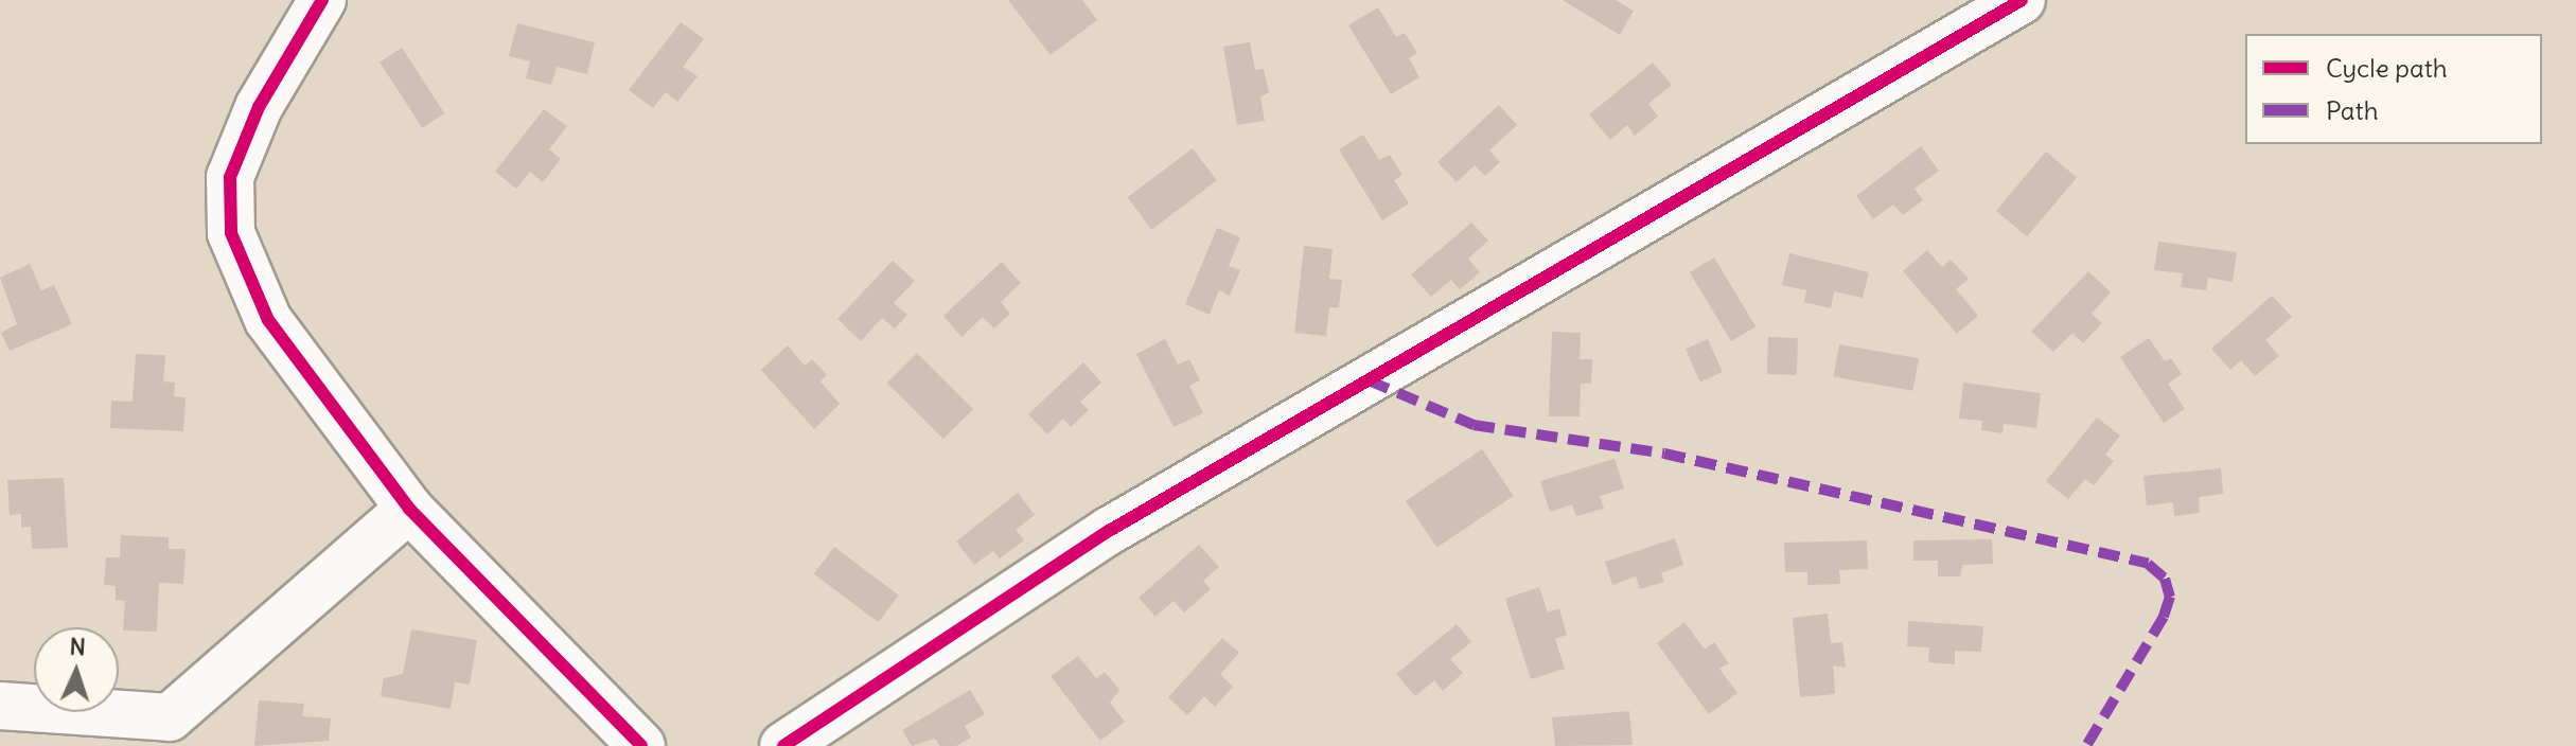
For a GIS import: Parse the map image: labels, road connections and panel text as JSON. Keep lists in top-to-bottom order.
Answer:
{
  "legend": ["Cycle path", "Path"],
  "north": "top"
}
